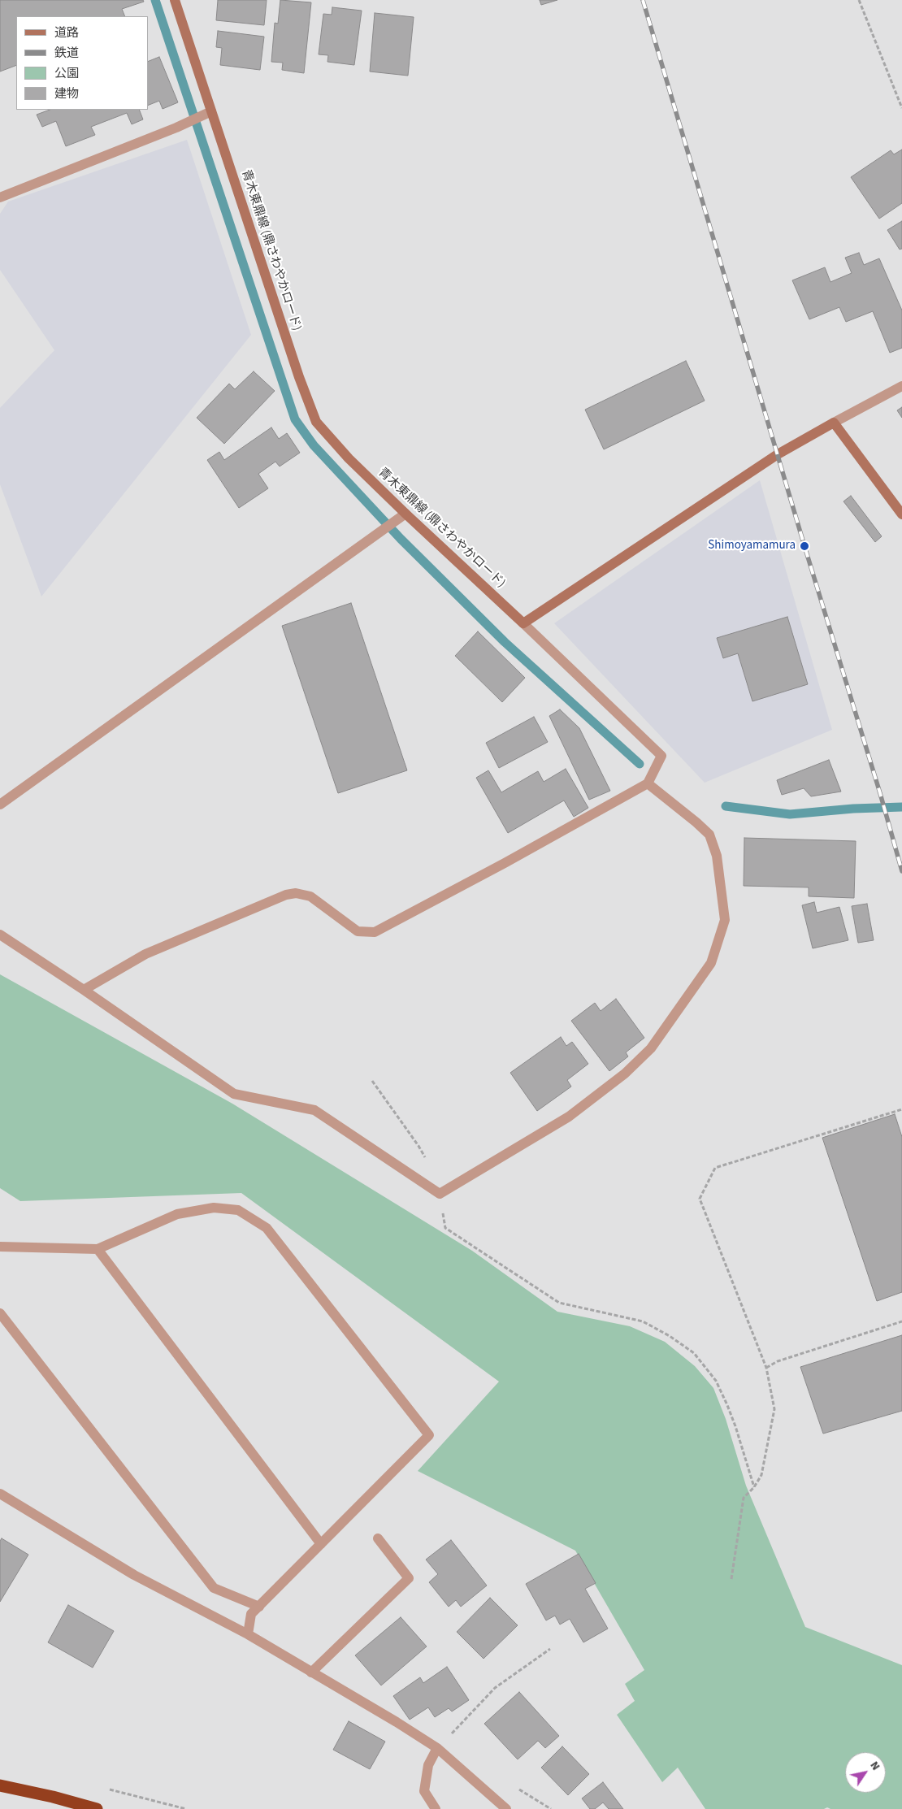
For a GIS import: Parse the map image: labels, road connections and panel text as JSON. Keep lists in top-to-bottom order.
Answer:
{
  "streets": {
    "main road": ["青木東鼎線 (鼎さわやかロード)"]
  },
  "places": ["Shimoyamamura"],
  "legend": [
    "道路",
    "鉄道",
    "公園",
    "建物"
  ],
  "north": "top right"
}
